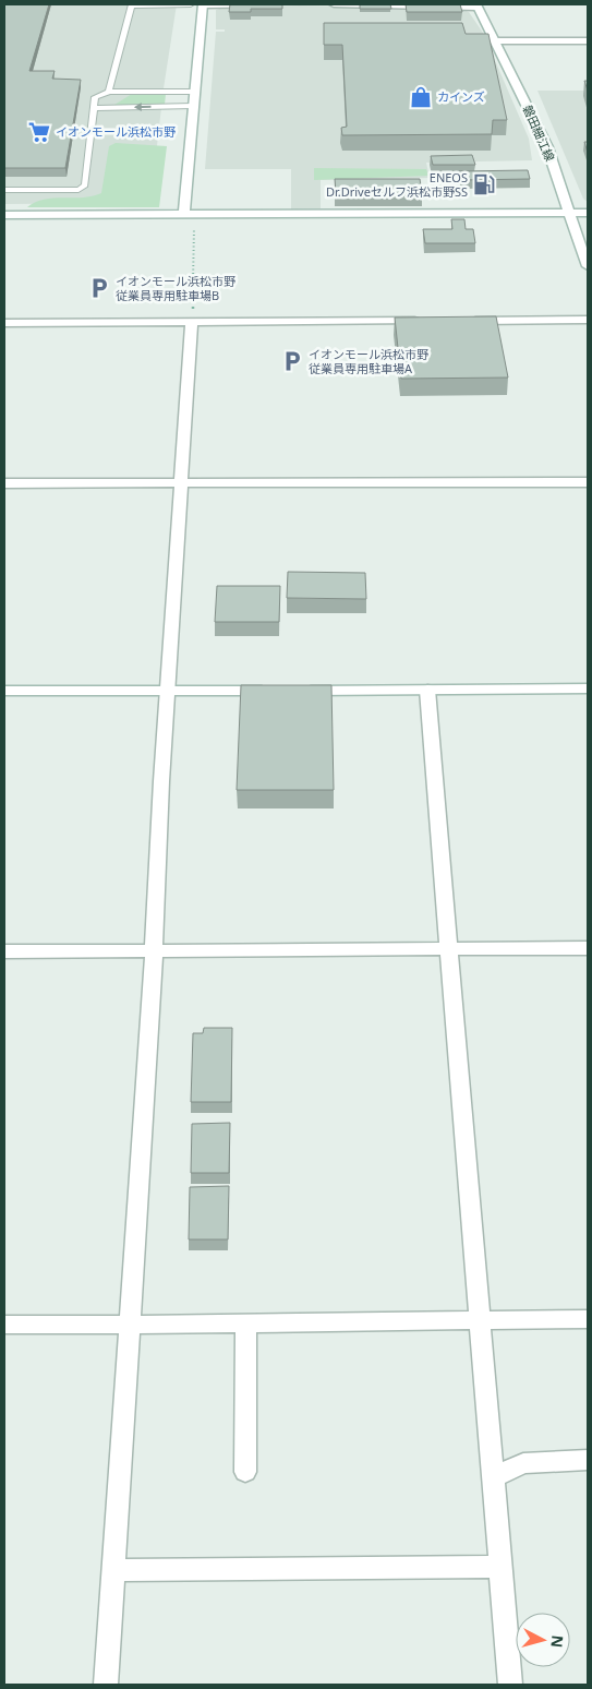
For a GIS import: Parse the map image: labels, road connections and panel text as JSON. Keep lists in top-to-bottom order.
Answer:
{
  "streets": {
    "street": ["磐田細江線"]
  },
  "places": {
    "shop": ["カインズ"],
    "supermarket": ["イオンモール浜松市野"],
    "fuel station": ["ENEOS Dr.Driveセルフ浜松市野SS"],
    "parking": ["イオンモール浜松市野 従業員専用駐車場B", "イオンモール浜松市野 従業員専用駐車場A"]
  },
  "north": "right"
}
